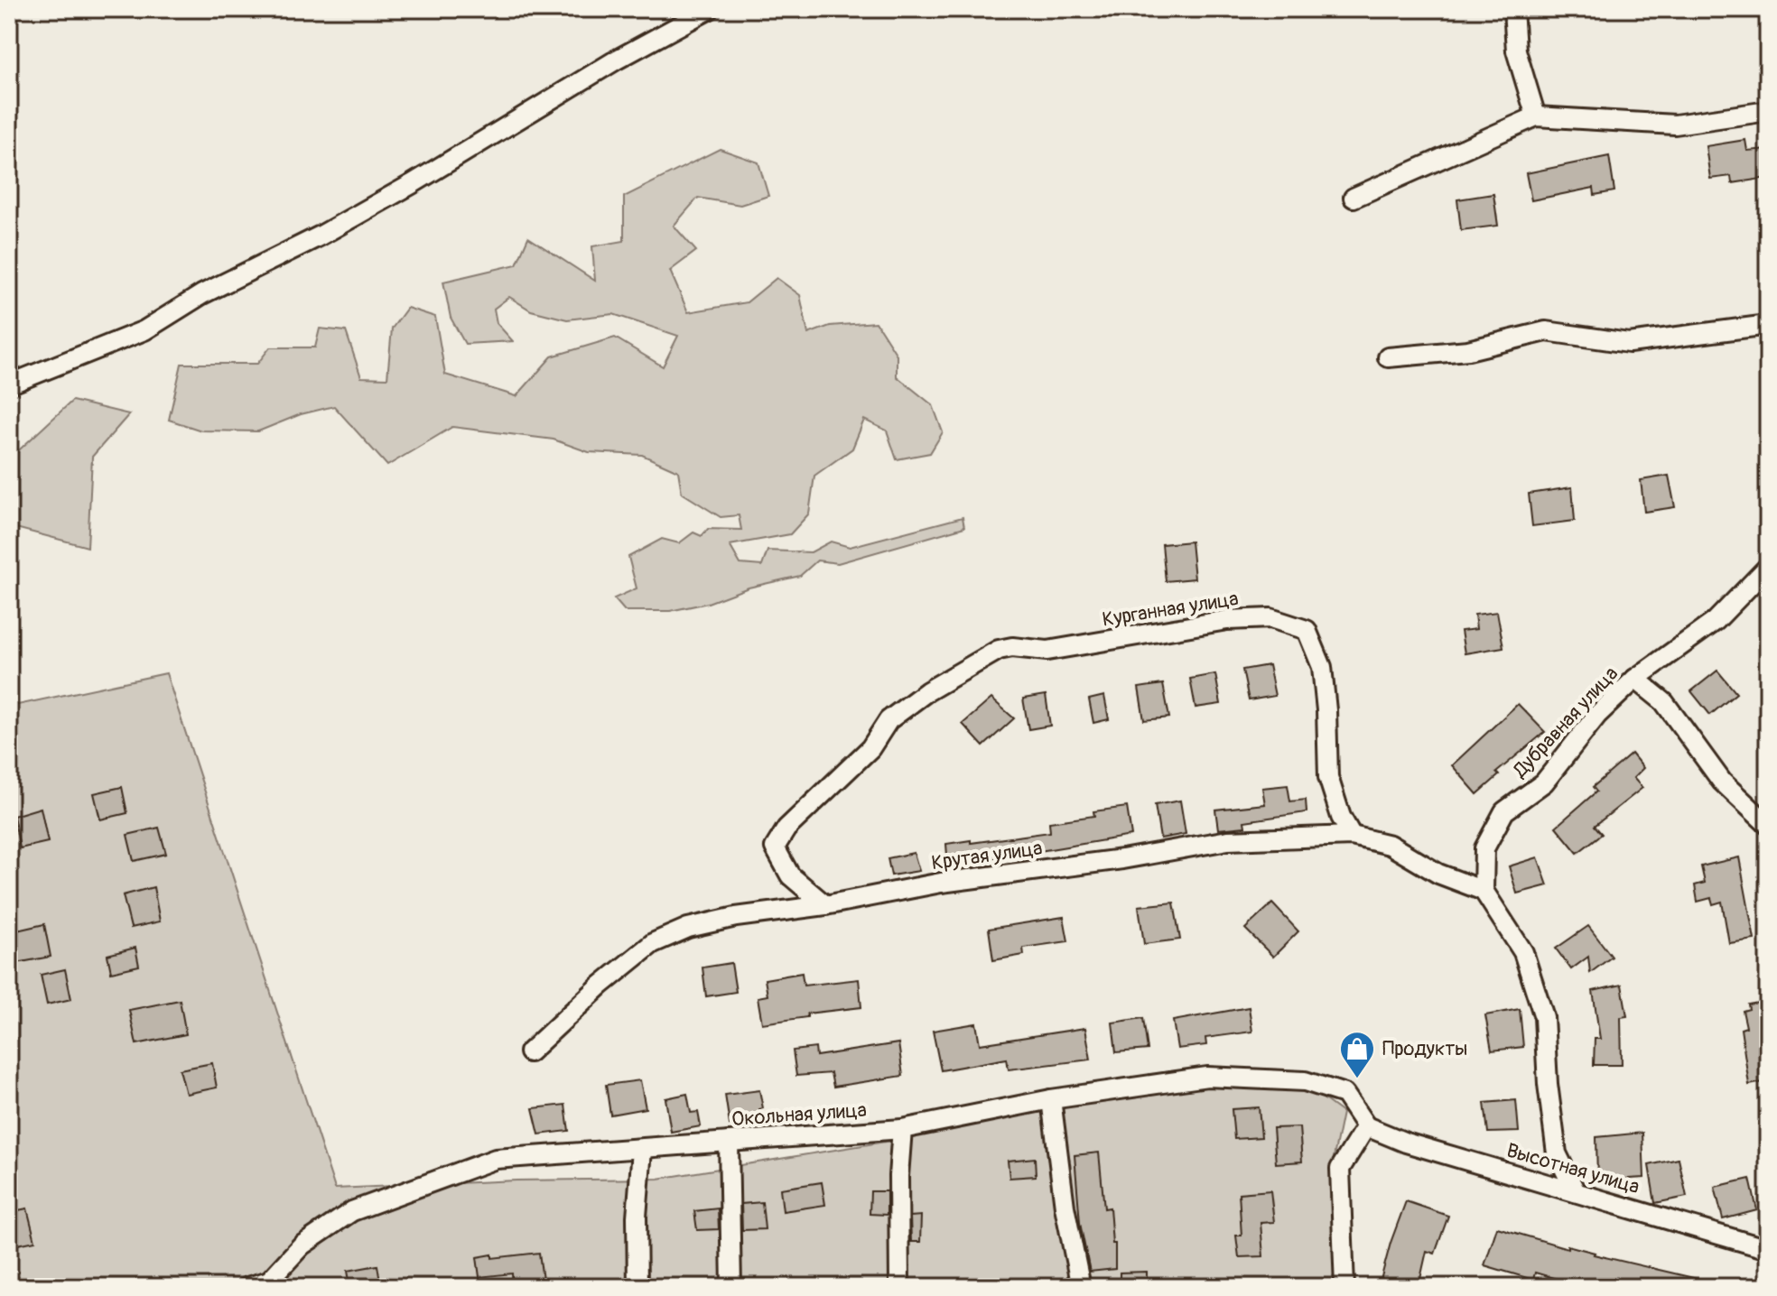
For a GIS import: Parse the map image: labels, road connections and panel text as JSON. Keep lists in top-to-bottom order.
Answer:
{
  "streets": {
    "street": [
      "Курганная улица",
      "Дубравная улица",
      "Крутая улица",
      "Окольная улица",
      "Высотная улица"
    ]
  },
  "crossings": [
    ["Курганная улица", "Крутая улица"],
    ["Дубравная улица", "Крутая улица"],
    ["Окольная улица", "Высотная улица"]
  ],
  "places": {
    "shop": ["Продукты"]
  }
}
